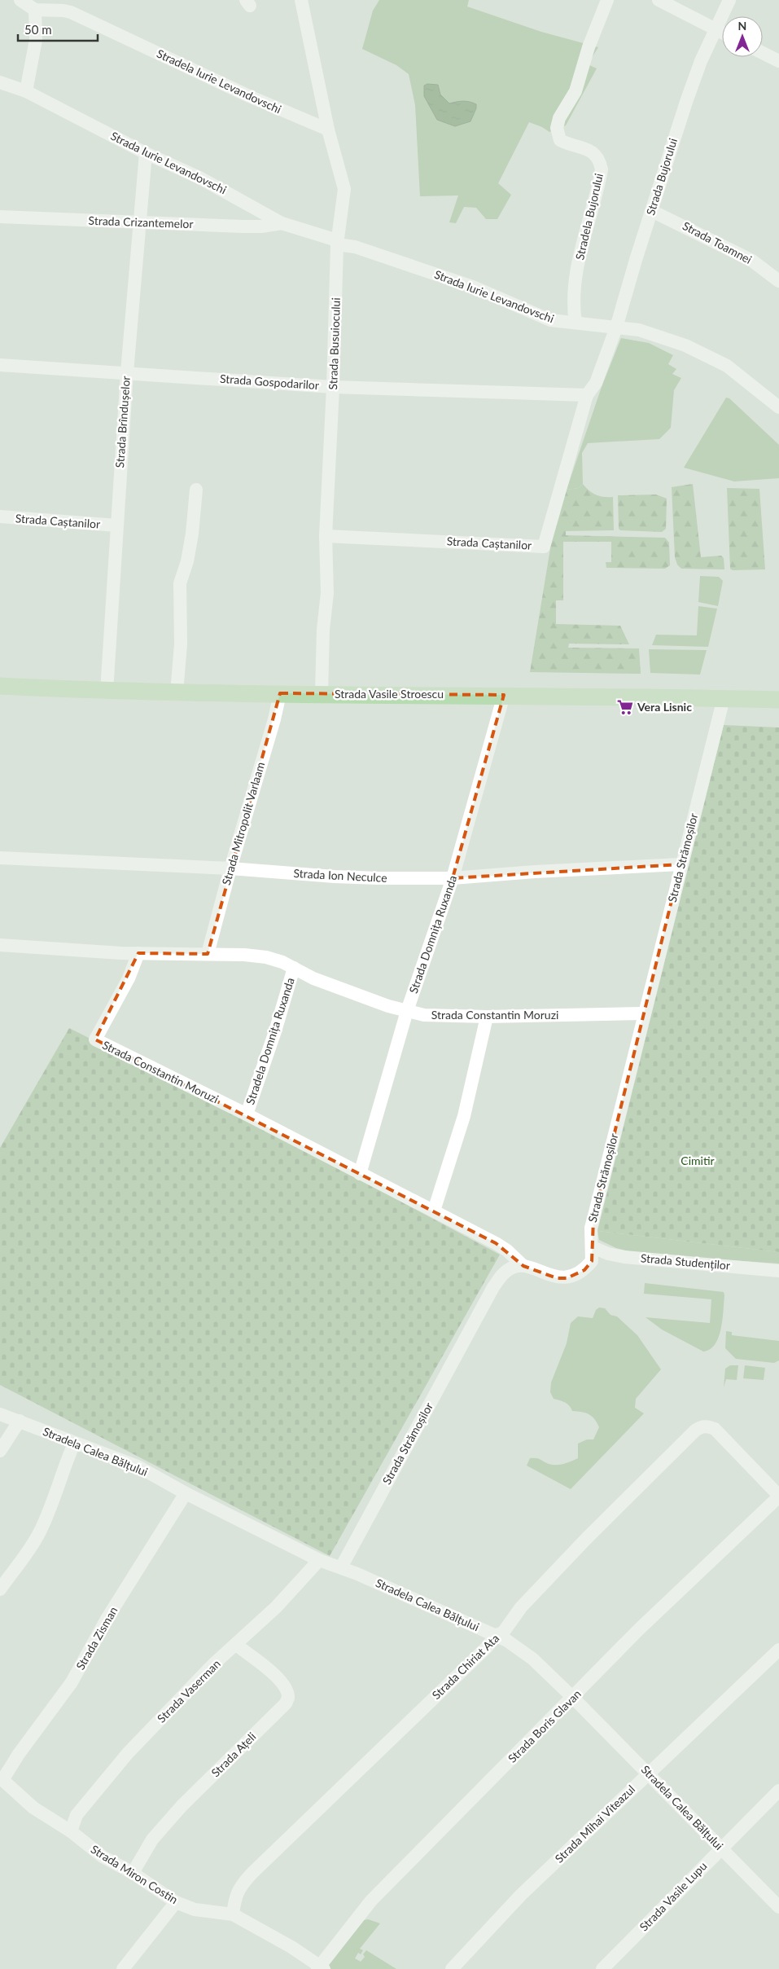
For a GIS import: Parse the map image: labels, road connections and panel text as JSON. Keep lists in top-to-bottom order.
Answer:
{
  "streets": {
    "main road": ["Strada Vasile Stroescu"],
    "street": [
      "Stradela Iurie Levandovschi",
      "Strada Iurie Levandovschi",
      "Strada Bujorului",
      "Stradela Bujorului",
      "Strada Crizantemelor",
      "Strada Toamnei",
      "Strada Busuiocului",
      "Strada Gospodarilor",
      "Strada Brîndușelor",
      "Strada Caștanilor",
      "Strada Mitropolit Varlaam",
      "Strada Strămoșilor",
      "Strada Ion Neculce",
      "Strada Domnița Ruxanda",
      "Strada Constantin Moruzi",
      "Stradela Domnița Ruxanda",
      "Strada Studenților",
      "Stradela Calea Bălțului",
      "Strada Zisman",
      "Strada Chiriat Ata",
      "Strada Vaserman",
      "Strada Boris Glavan",
      "Strada Ațeli",
      "Strada Mihai Viteazul",
      "Strada Miron Costin",
      "Strada Vasile Lupu"
    ]
  },
  "crossings": [
    ["Stradela Iurie Levandovschi", "Strada Busuiocului"],
    ["Strada Iurie Levandovschi", "Strada Bujorului"],
    ["Strada Iurie Levandovschi", "Stradela Bujorului"],
    ["Strada Iurie Levandovschi", "Strada Crizantemelor"],
    ["Strada Iurie Levandovschi", "Strada Busuiocului"],
    ["Strada Iurie Levandovschi", "Strada Brîndușelor"],
    ["Strada Bujorului", "Strada Toamnei"],
    ["Strada Crizantemelor", "Strada Brîndușelor"],
    ["Strada Busuiocului", "Strada Gospodarilor"],
    ["Strada Busuiocului", "Strada Caștanilor"],
    ["Strada Busuiocului", "Strada Vasile Stroescu"],
    ["Strada Gospodarilor", "Strada Brîndușelor"],
    ["Strada Gospodarilor", "Strada Caștanilor"],
    ["Strada Brîndușelor", "Strada Caștanilor"],
    ["Strada Brîndușelor", "Strada Vasile Stroescu"],
    ["Strada Vasile Stroescu", "Strada Mitropolit Varlaam"],
    ["Strada Vasile Stroescu", "Strada Strămoșilor"],
    ["Strada Vasile Stroescu", "Strada Domnița Ruxanda"],
    ["Strada Mitropolit Varlaam", "Strada Ion Neculce"],
    ["Strada Mitropolit Varlaam", "Strada Constantin Moruzi"],
    ["Strada Strămoșilor", "Strada Ion Neculce"],
    ["Strada Strămoșilor", "Strada Constantin Moruzi"],
    ["Strada Strămoșilor", "Strada Studenților"],
    ["Strada Strămoșilor", "Stradela Calea Bălțului"],
    ["Strada Ion Neculce", "Strada Domnița Ruxanda"],
    ["Strada Domnița Ruxanda", "Strada Constantin Moruzi"],
    ["Strada Constantin Moruzi", "Stradela Domnița Ruxanda"],
    ["Stradela Calea Bălțului", "Strada Zisman"],
    ["Stradela Calea Bălțului", "Strada Chiriat Ata"],
    ["Stradela Calea Bălțului", "Strada Vaserman"],
    ["Stradela Calea Bălțului", "Strada Boris Glavan"],
    ["Stradela Calea Bălțului", "Strada Mihai Viteazul"],
    ["Stradela Calea Bălțului", "Strada Vasile Lupu"],
    ["Strada Zisman", "Strada Miron Costin"],
    ["Strada Chiriat Ata", "Strada Boris Glavan"],
    ["Strada Chiriat Ata", "Strada Miron Costin"],
    ["Strada Vaserman", "Strada Ațeli"],
    ["Strada Vaserman", "Strada Miron Costin"],
    ["Strada Boris Glavan", "Strada Miron Costin"],
    ["Strada Ațeli", "Strada Miron Costin"]
  ],
  "parks": ["Cimitir"],
  "places": {
    "supermarket": ["Vera Lisnic"]
  },
  "scale_bar": "50 m",
  "north": "top"
}
